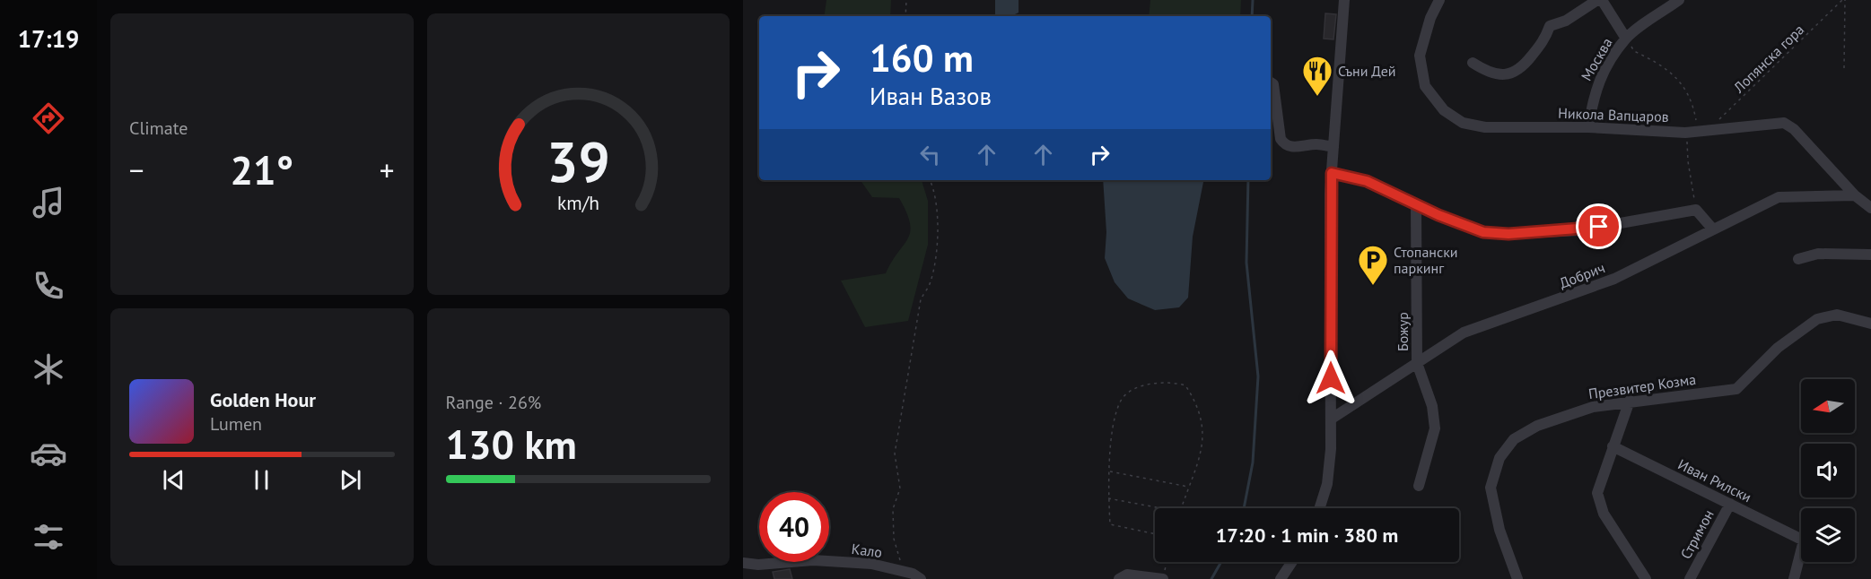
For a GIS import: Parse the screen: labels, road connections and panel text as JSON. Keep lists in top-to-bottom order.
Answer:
{
  "streets": {
    "street": [
      "Москва",
      "Никола Вапцаров",
      "Добрич",
      "Божур",
      "Презвитер Козма",
      "Иван Рилски",
      "Стримон",
      "Кало"
    ],
    "path": ["Лопянска гора"]
  },
  "crossings": [
    ["Лопянска гора", "Никола Вапцаров"],
    ["Москва", "Никола Вапцаров"],
    ["Никола Вапцаров", "Добрич"],
    ["Добрич", "Божур"],
    ["Иван Рилски", "Стримон"]
  ],
  "places": {
    "restaurant": ["Съни Дей"],
    "parking": ["Стопански паркинг"]
  },
  "north": "left",
  "page": {
    "tabs": "17:19",
    "tile": [
      "Climate",
      ["Range · 26%", "130 km"]
    ],
    "turn": ["160 m", "Иван Вазов"],
    "heat": ["−", "21°", "+"],
    "song": ["Golden Hour", "Lumen"],
    "limit": "40",
    "trip": "17:20 · 1 min · 380 m",
    "gauge": ["39", "km/h"]
  }
}
